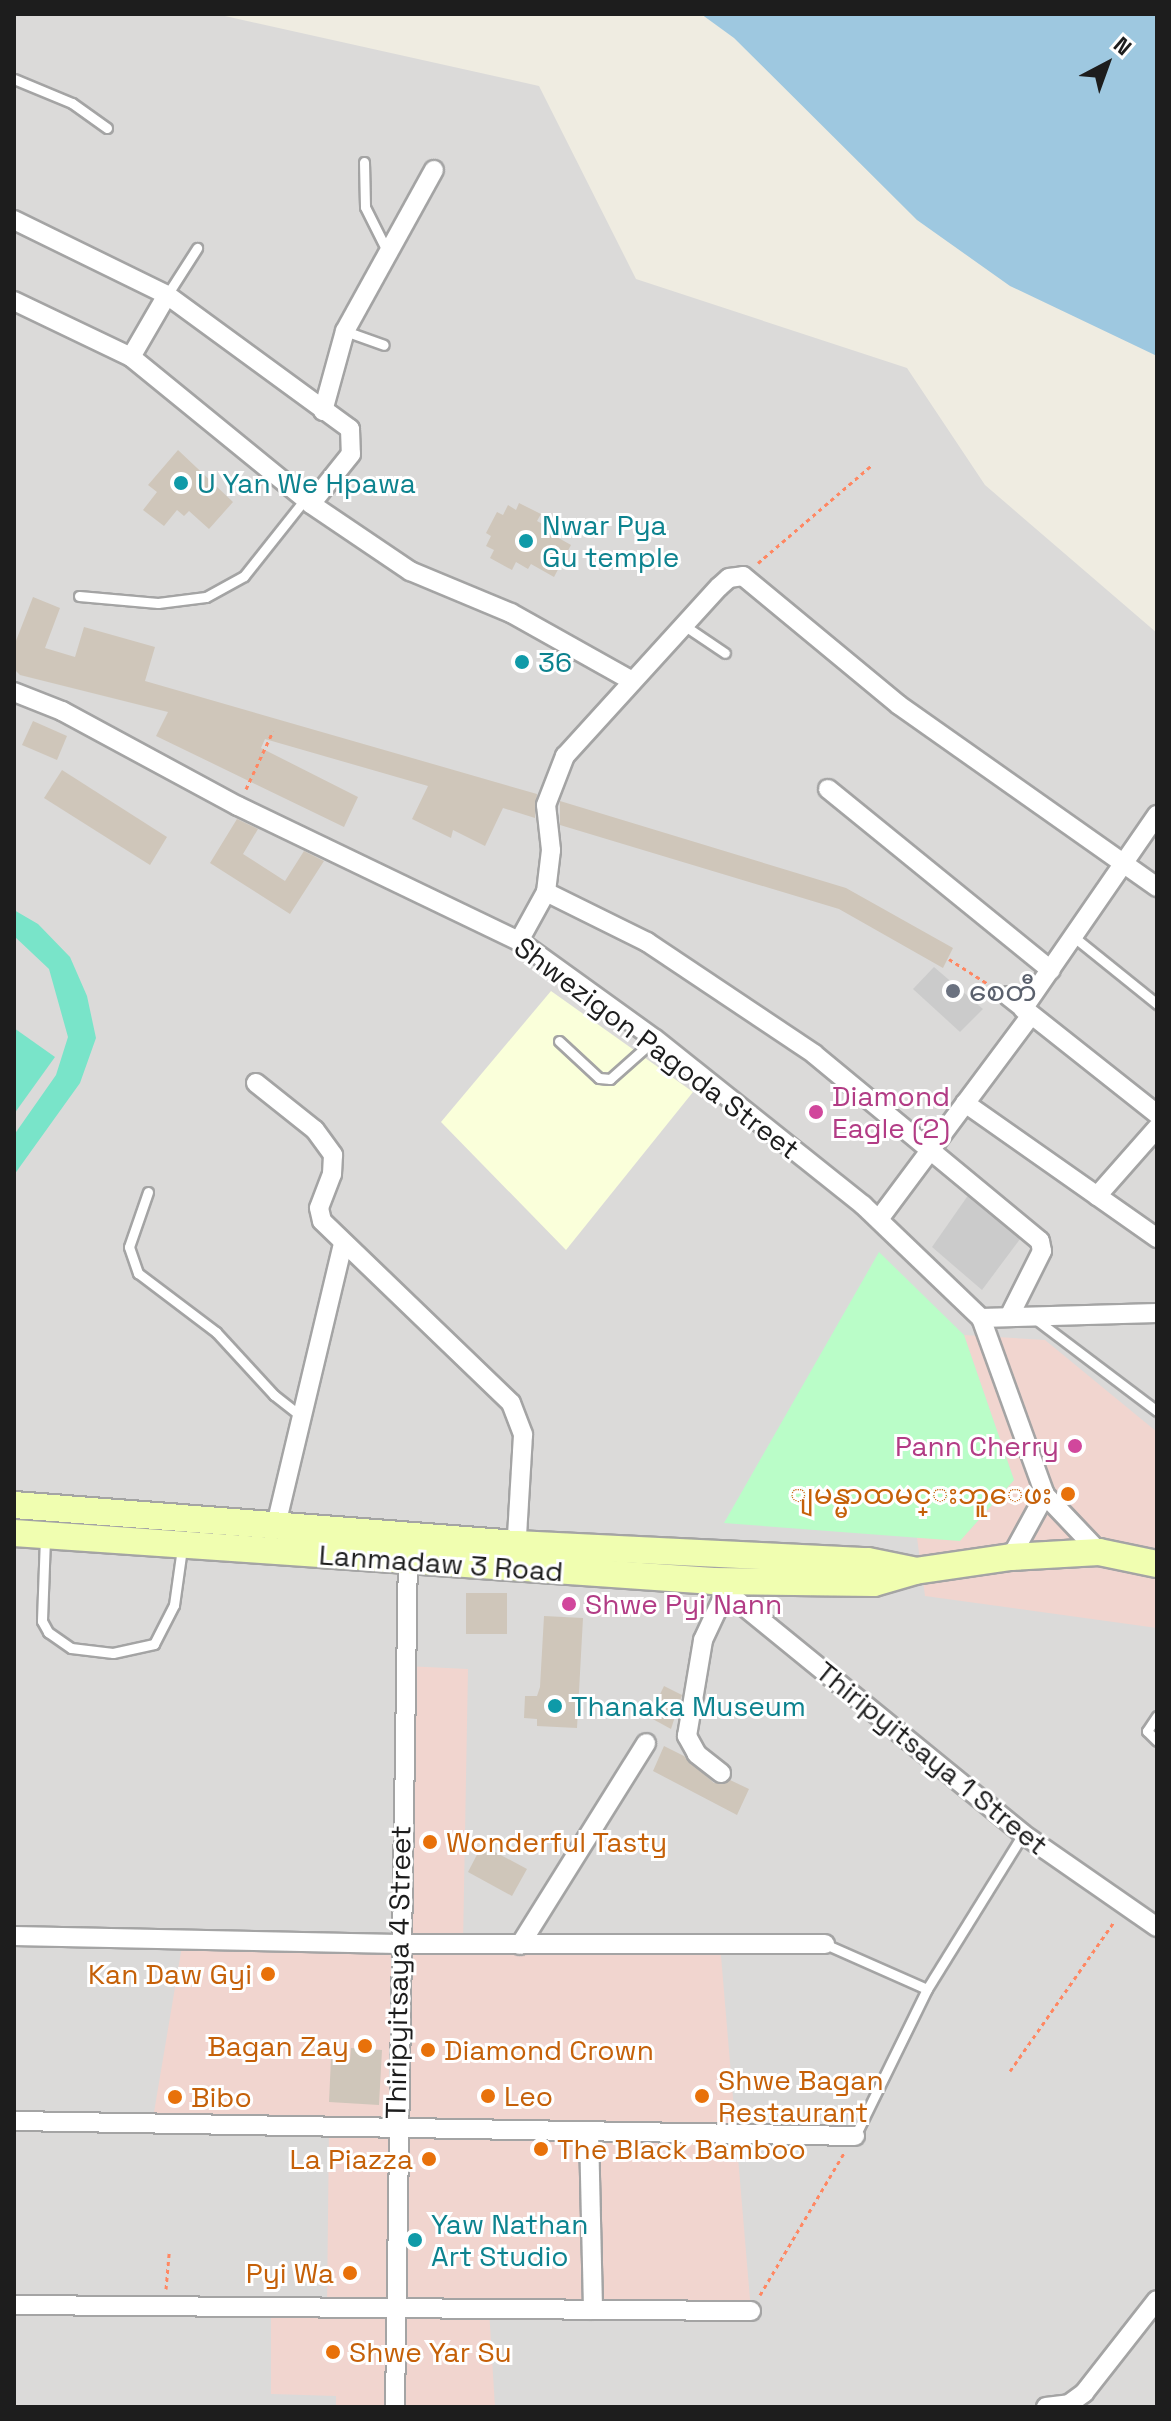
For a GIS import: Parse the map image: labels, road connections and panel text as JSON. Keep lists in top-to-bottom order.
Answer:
{
  "streets": {
    "main road": ["Lanmadaw 3 Road"],
    "street": ["Shwezigon Pagoda Street", "Thiripyitsaya 1 Street", "Thiripyitsaya 4 Street"]
  },
  "crossings": [
    ["Shwezigon Pagoda Street", "Lanmadaw 3 Road"],
    ["Lanmadaw 3 Road", "Thiripyitsaya 1 Street"],
    ["Lanmadaw 3 Road", "Thiripyitsaya 4 Street"]
  ],
  "places": [
    "U Yan We Hpawa",
    "Nwar Pya Gu temple",
    "36",
    "စေတီ",
    "Diamond Eagle (2)",
    "Pann Cherry",
    "ျမန္မာထမင္းဘူေဖး",
    "Shwe Pyi Nann",
    "Thanaka Museum",
    "Wonderful Tasty",
    "Kan Daw Gyi",
    "Bagan Zay",
    "Diamond Crown",
    "Leo",
    "Shwe Bagan Restaurant",
    "Bibo",
    "The Black Bamboo",
    "La Piazza",
    "Yaw Nathan Art Studio",
    "Pyi Wa",
    "Shwe Yar Su"
  ],
  "north": "top right"
}
